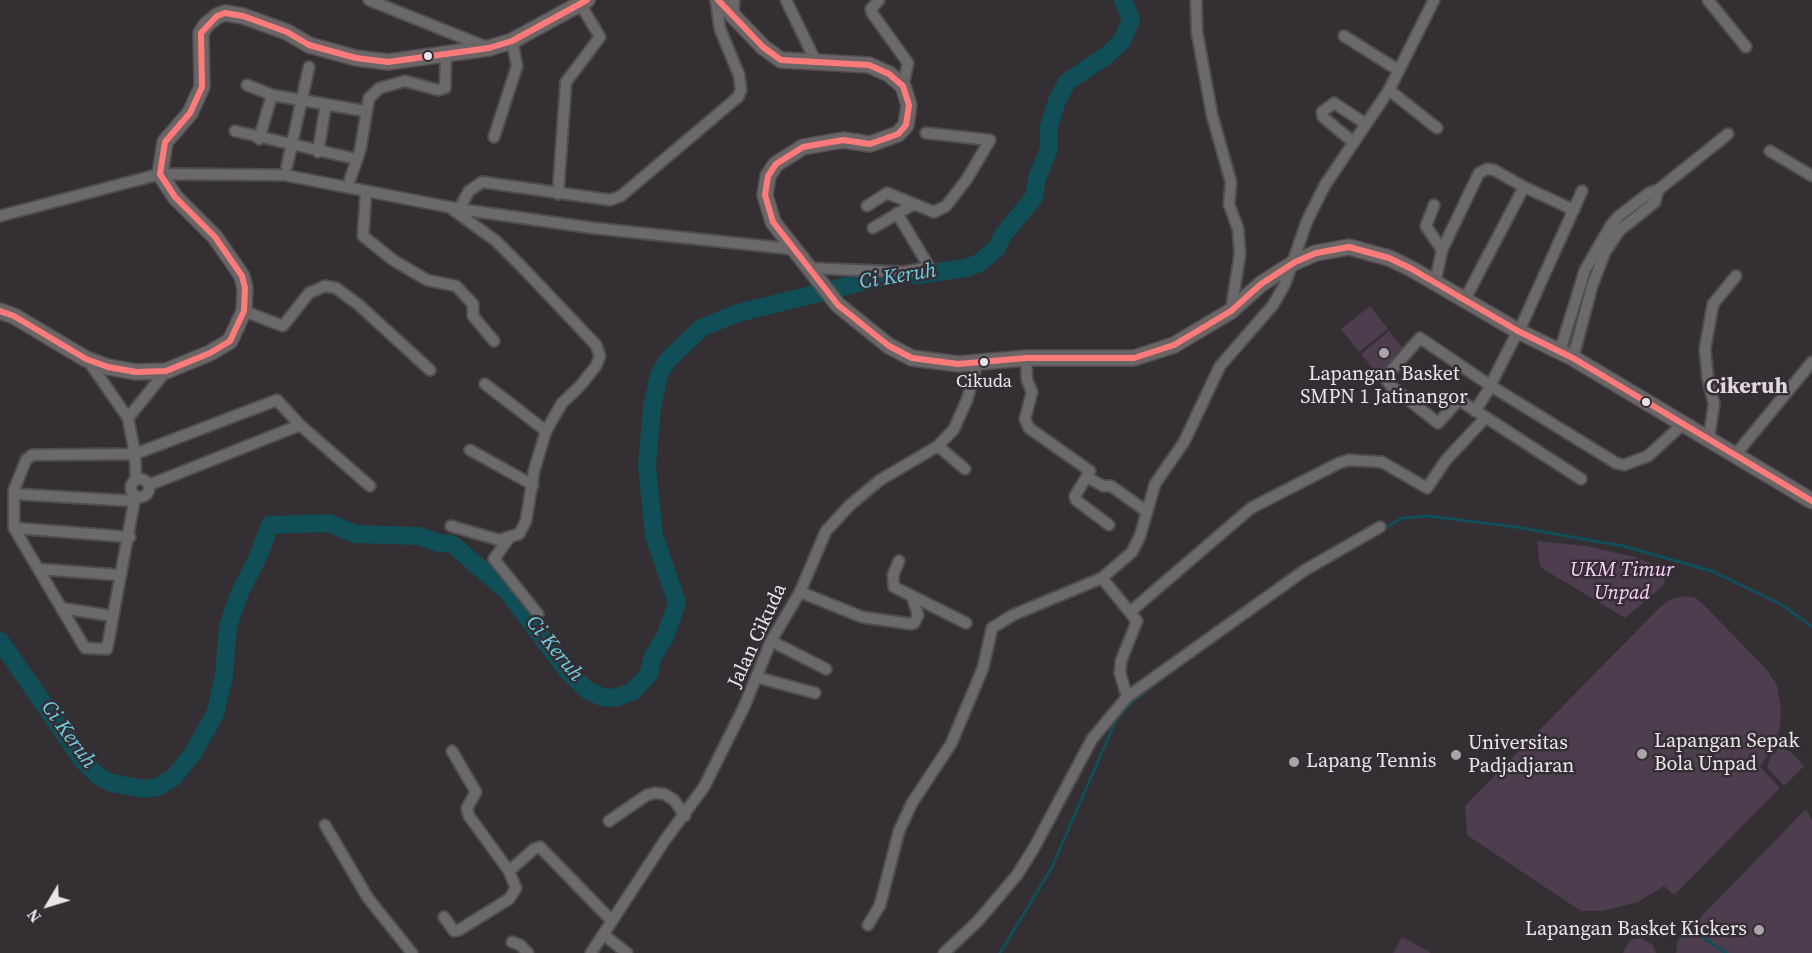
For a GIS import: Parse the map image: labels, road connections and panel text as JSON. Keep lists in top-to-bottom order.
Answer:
{
  "streets": {
    "street": ["Jalan Cikuda"]
  },
  "districts": ["Cikeruh"],
  "water": ["Ci Keruh"],
  "parks": ["UKM Timur Unpad"],
  "places": [
    "Lapangan Basket SMPN 1 Jatinangor",
    "Cikuda",
    "Lapangan Sepak Bola Unpad",
    "Universitas Padjadjaran",
    "Lapang Tennis",
    "Lapangan Basket Kickers"
  ],
  "north": "bottom left"
}
